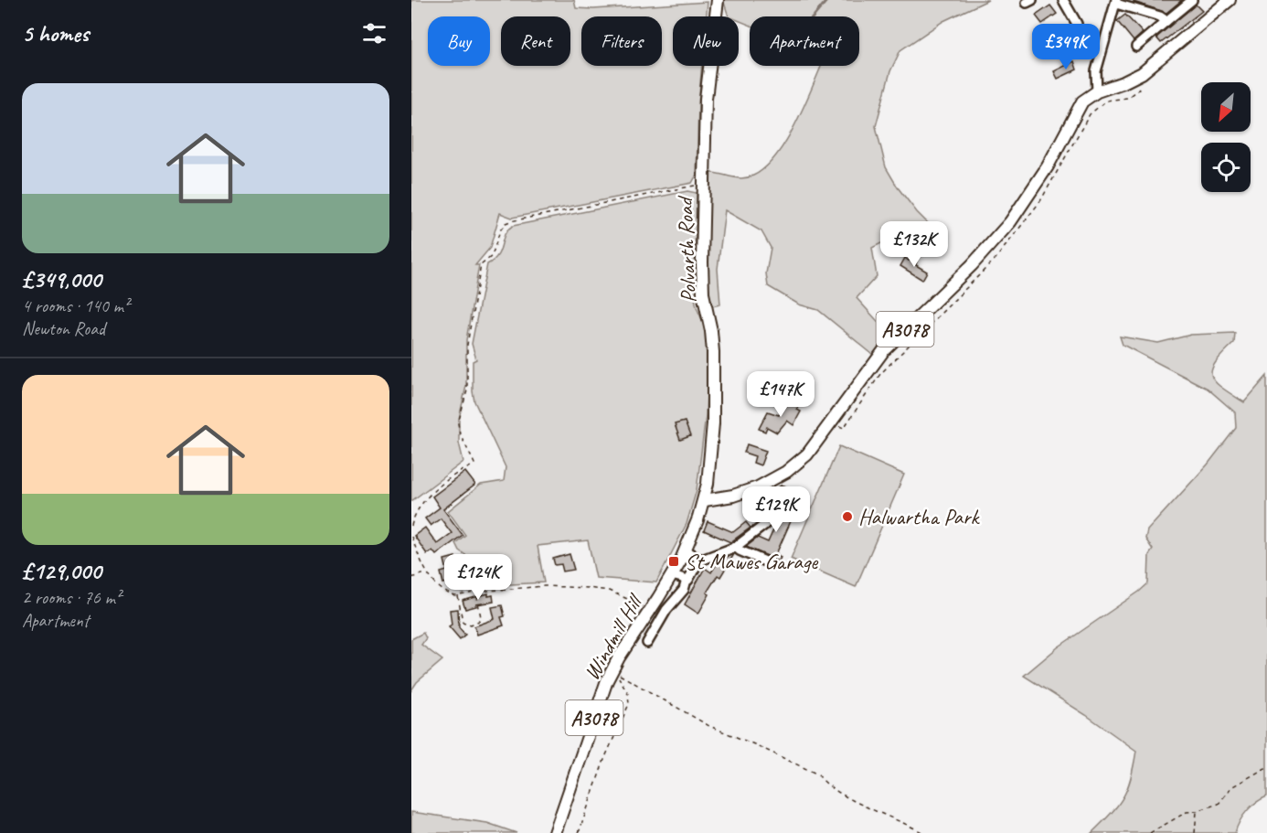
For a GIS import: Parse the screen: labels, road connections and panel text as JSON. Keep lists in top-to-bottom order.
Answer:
{
  "streets": {
    "main road": ["Polvarth Road", "A3078", "Windmill Hill"]
  },
  "crossings": [
    ["Polvarth Road", "A3078"],
    ["Polvarth Road", "Windmill Hill"],
    ["A3078", "Windmill Hill"]
  ],
  "places": {
    "other": ["Halwartha Park"],
    "transit": ["St Mawes Garage"]
  },
  "north": "bottom left",
  "page": {
    "heading": "5 homes",
    "chip": [
      "Buy",
      "Rent",
      "Filters",
      "New",
      "Apartment"
    ],
    "price": [
      "£349K",
      "£132K",
      "£147K",
      "£129K",
      "£124K"
    ],
    "list": [
      {
        "name": "£349,000",
        "note": "4 rooms · 140 m² · Newton Road"
      },
      {
        "name": "£129,000",
        "note": "2 rooms · 76 m² · Apartment"
      }
    ]
  }
}
